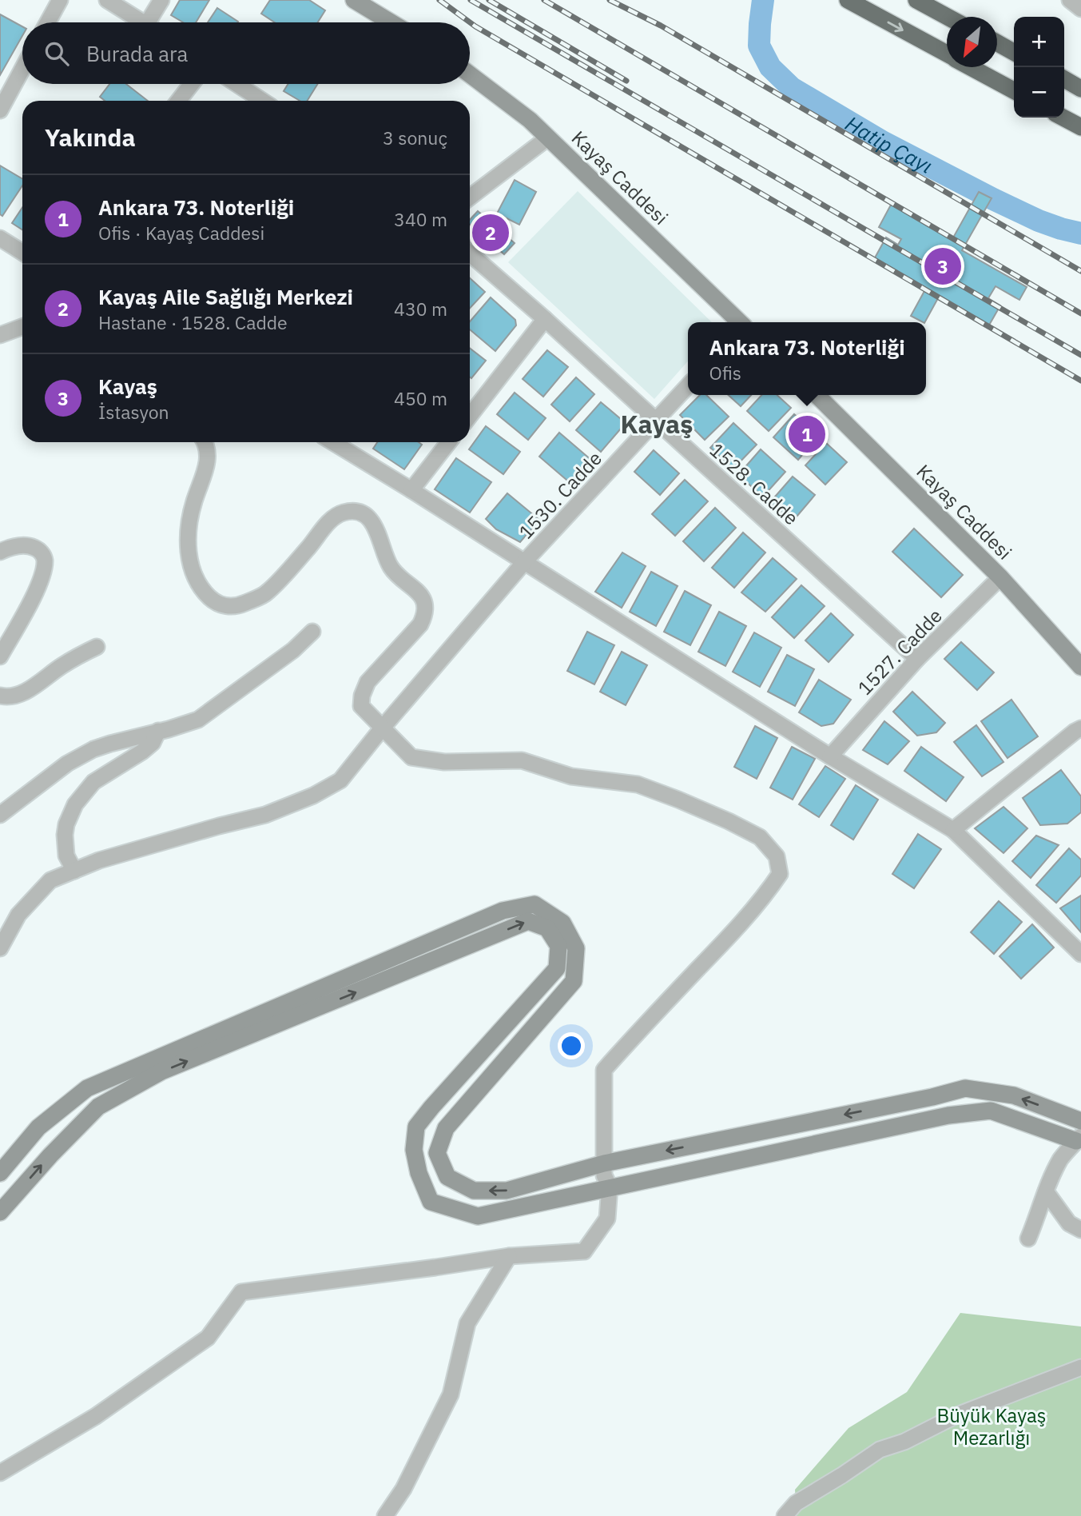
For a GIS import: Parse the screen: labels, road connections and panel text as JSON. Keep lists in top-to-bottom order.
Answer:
{
  "streets": {
    "street": [
      "Kayaş Caddesi",
      "1528. Cadde",
      "1530. Cadde",
      "1527. Cadde"
    ]
  },
  "crossings": [
    ["Kayaş Caddesi", "1527. Cadde"],
    ["1528. Cadde", "1530. Cadde"],
    ["1528. Cadde", "1527. Cadde"]
  ],
  "districts": ["Kayaş"],
  "water": ["Hatip Çayı"],
  "parks": ["Büyük Kayaş Mezarlığı"],
  "north": "bottom left",
  "page": {
    "map_buttons": ["+", "−"],
    "search": "Burada ara",
    "heading": ["Yakında", "3 sonuç"],
    "list": [
      {
        "mark": "1",
        "name": "Ankara 73. Noterliği",
        "note": "Ofis · Kayaş Caddesi",
        "value": "340 m"
      },
      {
        "mark": "2",
        "name": "Kayaş Aile Sağlığı Merkezi",
        "note": "Hastane · 1528. Cadde",
        "value": "430 m"
      },
      {
        "mark": "3",
        "name": "Kayaş",
        "note": "İstasyon",
        "value": "450 m"
      }
    ],
    "pins": ["2", "3", "1"],
    "popup": ["Ankara 73. Noterliği", "Ofis"]
  }
}
